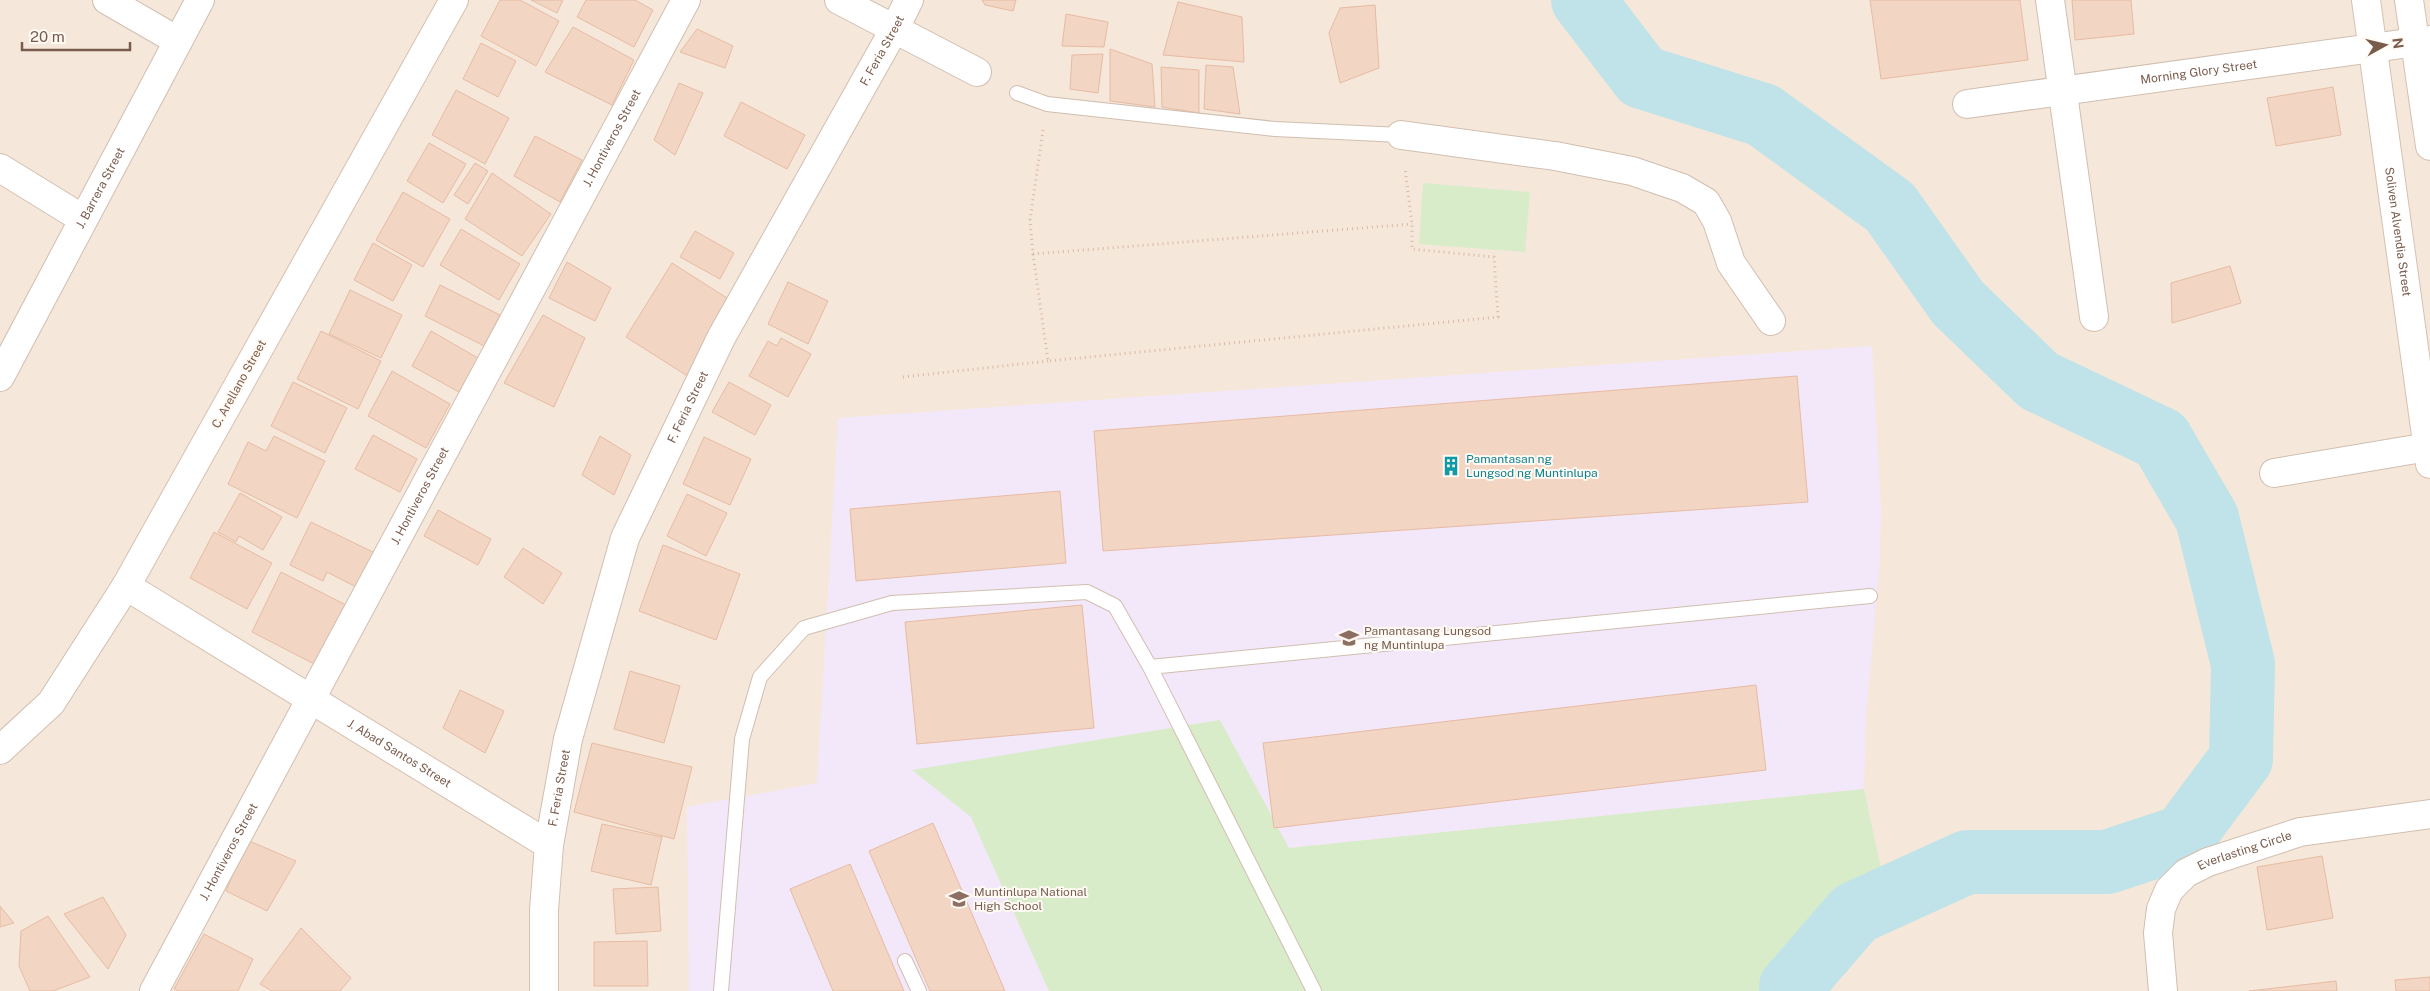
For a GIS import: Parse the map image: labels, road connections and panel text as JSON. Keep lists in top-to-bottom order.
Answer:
{
  "streets": {
    "street": [
      "F. Feria Street",
      "Morning Glory Street",
      "J. Hontiveros Street",
      "J. Barrera Street",
      "Soliven Alvendia Street",
      "C. Arellano Street",
      "J. Abad Santos Street",
      "Everlasting Circle"
    ]
  },
  "crossings": [
    ["F. Feria Street", "J. Abad Santos Street"],
    ["Morning Glory Street", "Soliven Alvendia Street"],
    ["J. Hontiveros Street", "J. Abad Santos Street"],
    ["C. Arellano Street", "J. Abad Santos Street"]
  ],
  "places": {
    "building": ["Pamantasan ng Lungsod ng Muntinlupa"],
    "school or university": ["Pamantasang Lungsod ng Muntinlupa", "Muntinlupa National High School"]
  },
  "scale_bar": "20 m",
  "north": "right"
}
